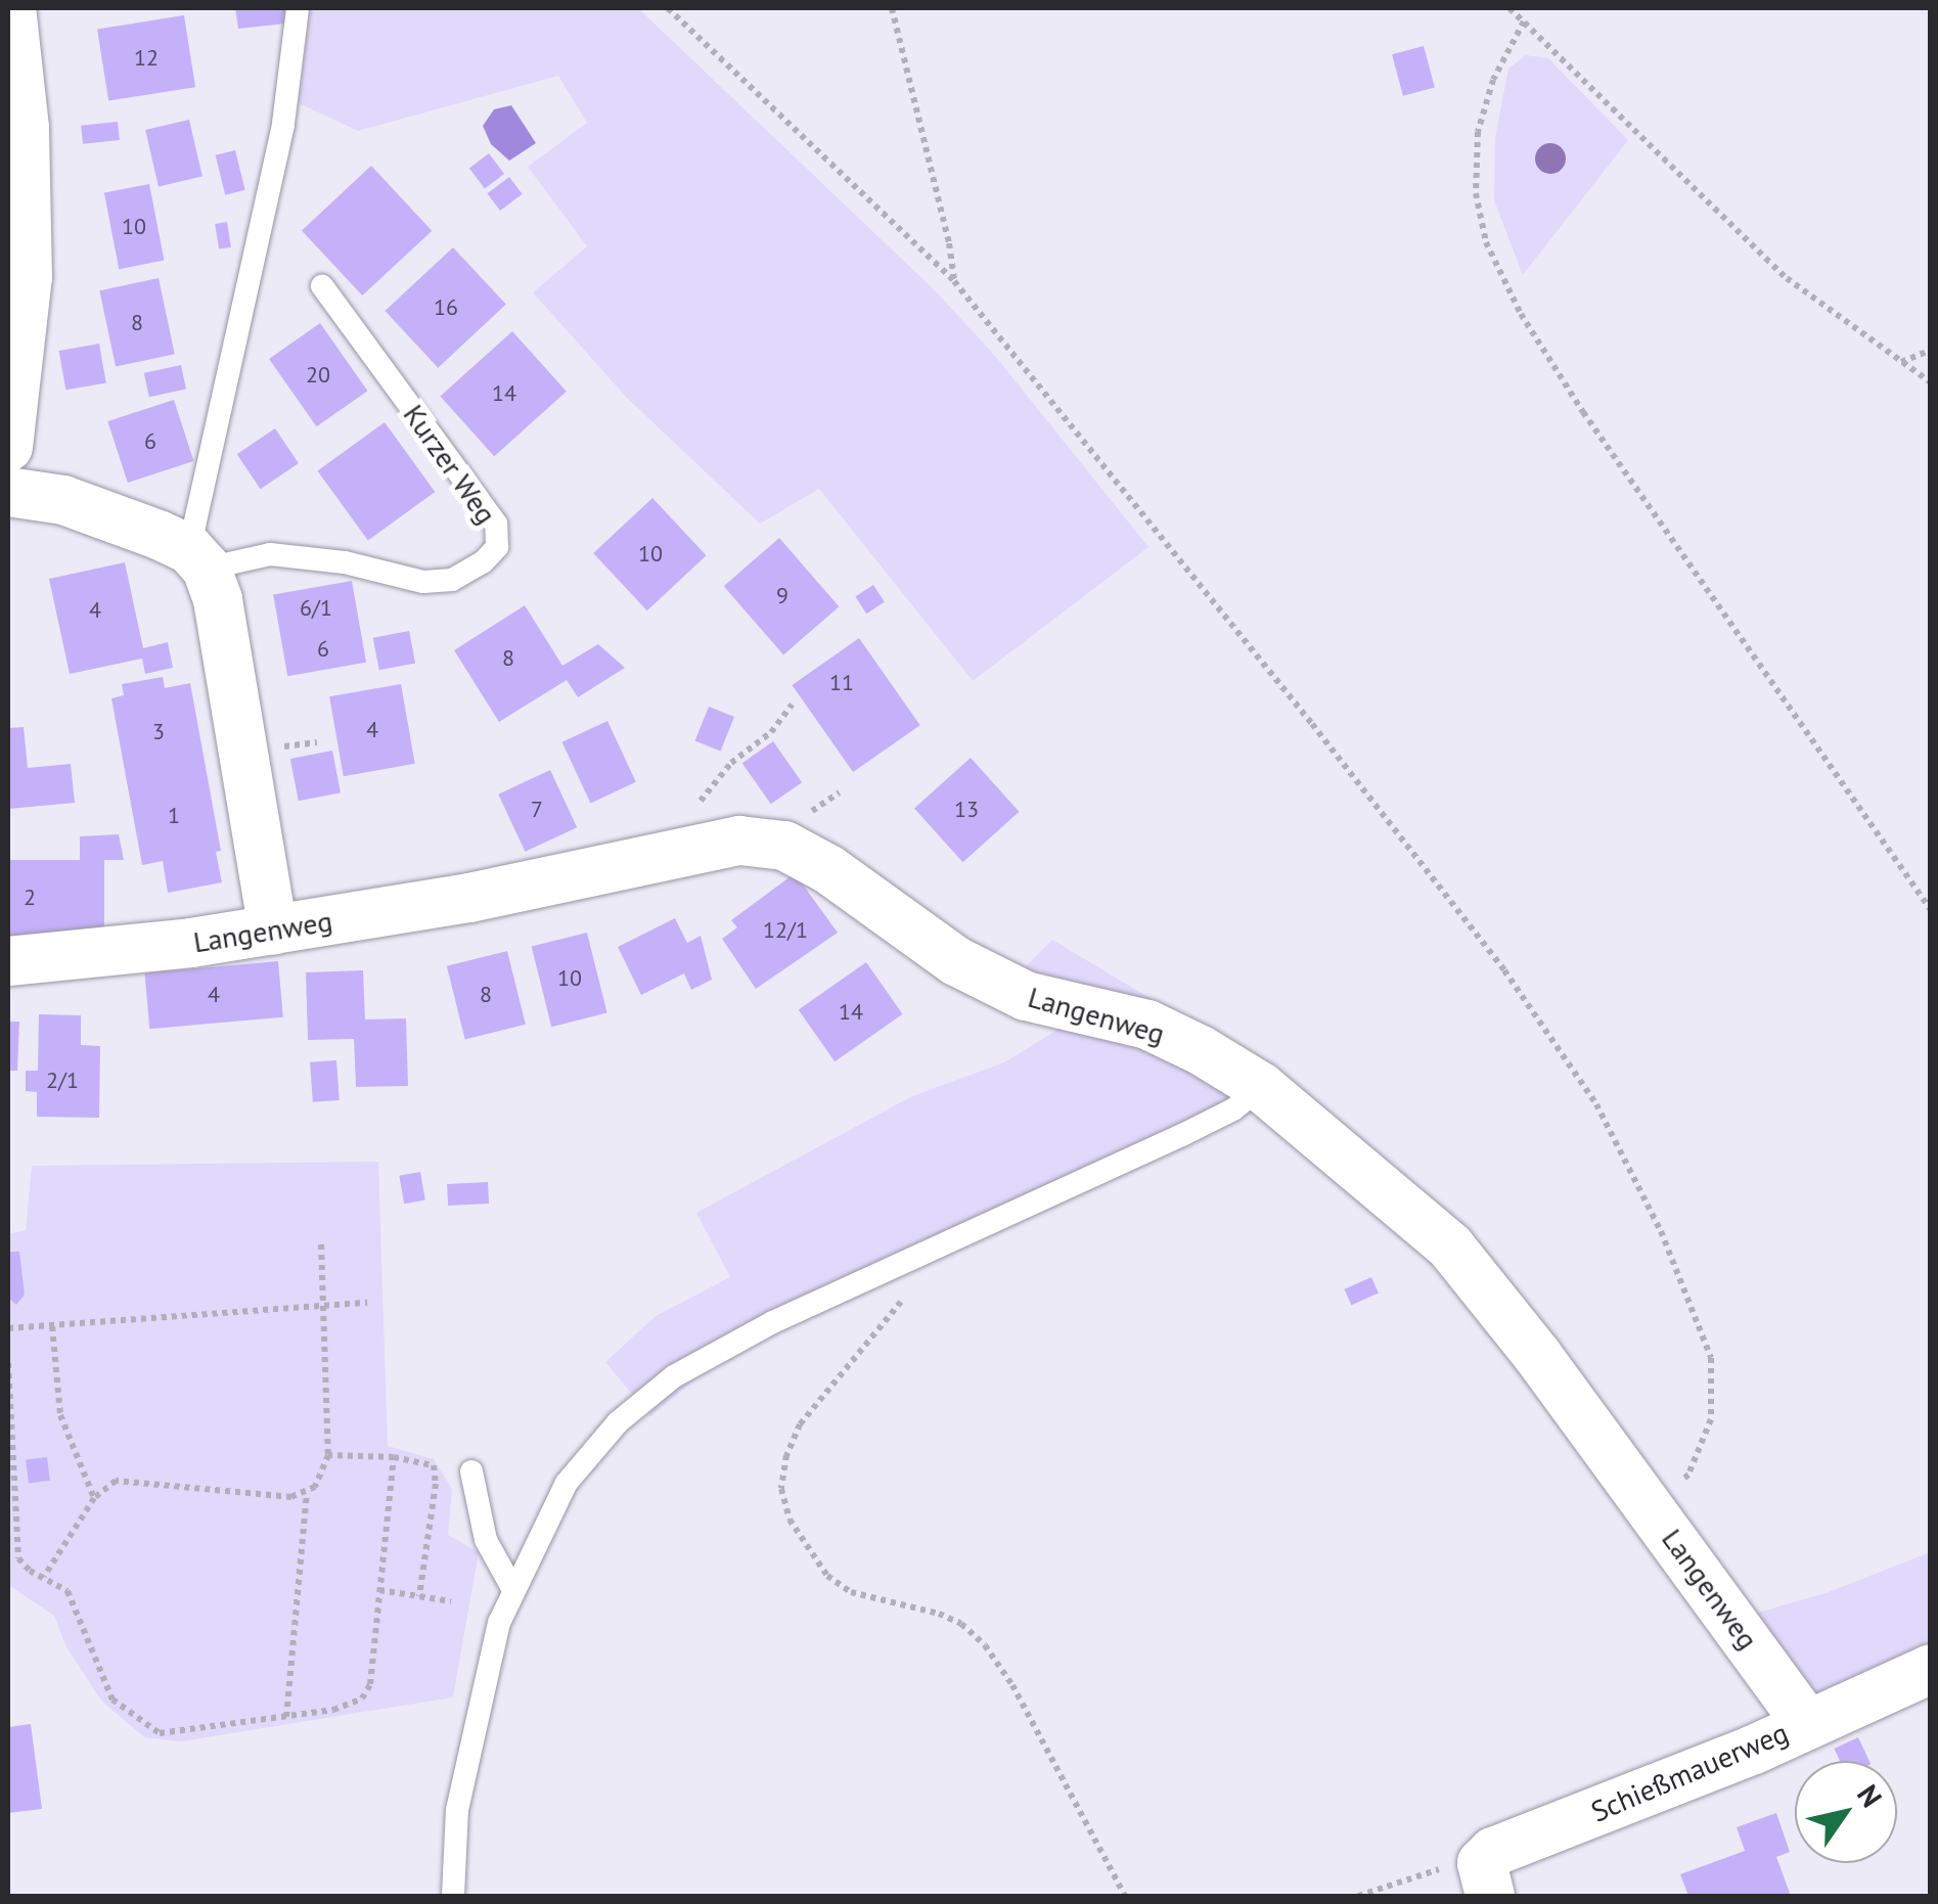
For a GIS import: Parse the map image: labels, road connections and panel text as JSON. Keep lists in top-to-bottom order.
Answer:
{
  "streets": {
    "street": ["Langenweg", "Schießmauerweg"],
    "lane": ["Kurzer Weg"]
  },
  "crossings": [
    ["Langenweg", "Schießmauerweg"]
  ],
  "house_numbers": [
    "12",
    "10",
    "16",
    "8",
    "20",
    "14",
    "6",
    "10",
    "9",
    "6/1",
    "4",
    "6",
    "8",
    "11",
    "4",
    "3",
    "7",
    "13",
    "1",
    "2",
    "12/1",
    "10",
    "4",
    "8",
    "14",
    "2/1"
  ],
  "north": "top right"
}
